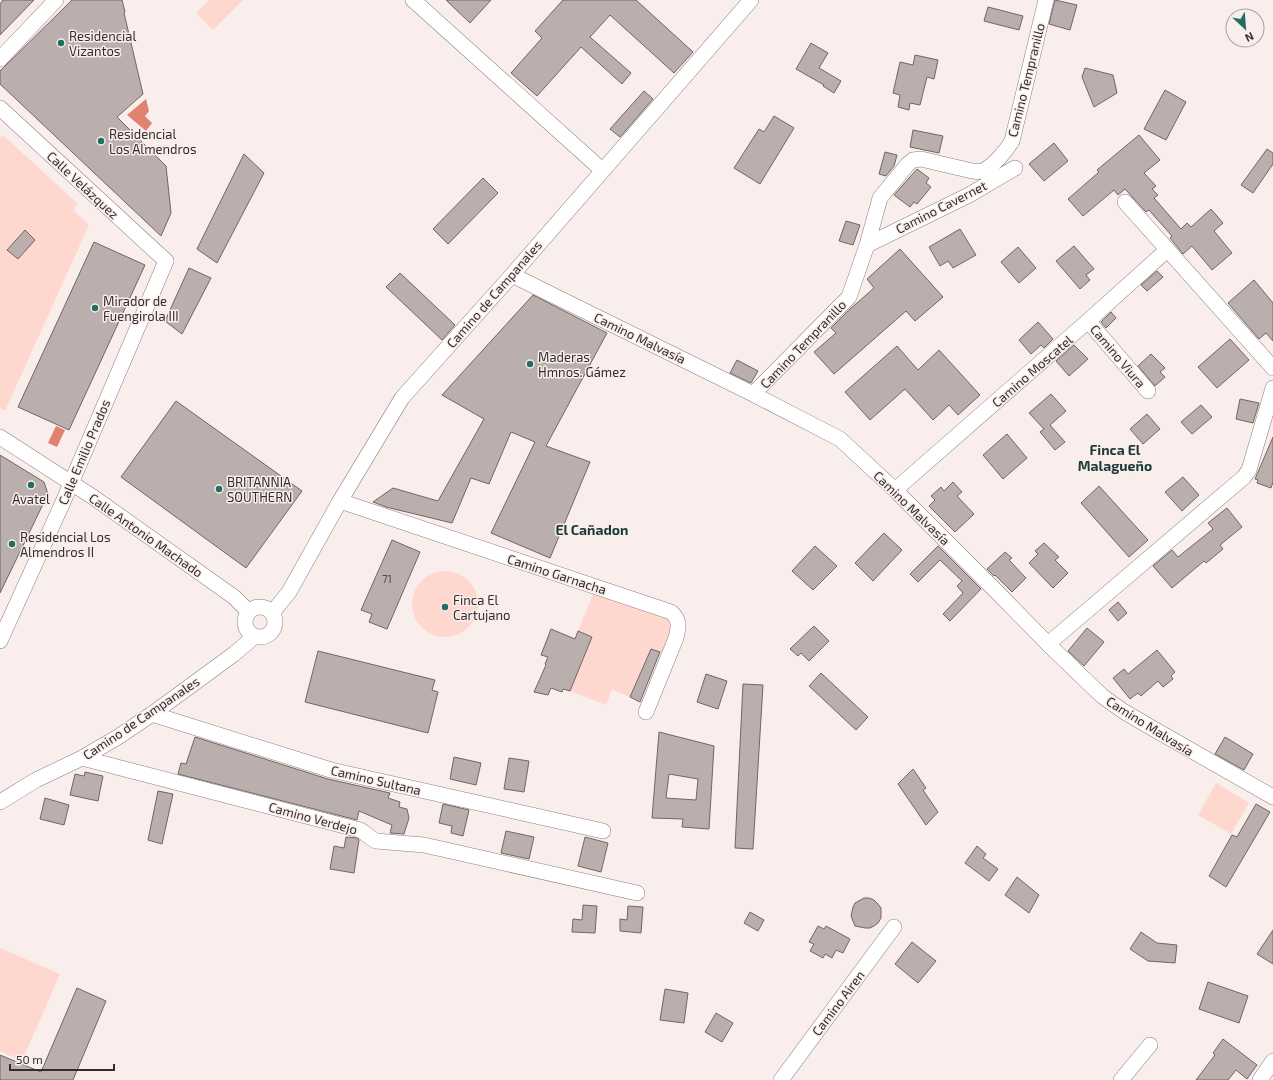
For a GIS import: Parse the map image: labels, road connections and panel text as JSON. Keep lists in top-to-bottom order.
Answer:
{
  "streets": {
    "street": [
      "Camino Tempranillo",
      "Calle Velázquez",
      "Camino Cavernet",
      "Camino de Campanales",
      "Camino Malvasía",
      "Camino Viura",
      "Camino Moscatel",
      "Calle Emilio Prados",
      "Calle Antonio Machado",
      "Camino Garnacha",
      "Camino Sultana",
      "Camino Verdejo",
      "Camino Airen"
    ]
  },
  "crossings": [
    ["Camino Tempranillo", "Camino Cavernet"],
    ["Camino Tempranillo", "Camino Malvasía"],
    ["Calle Velázquez", "Calle Emilio Prados"],
    ["Camino de Campanales", "Camino Malvasía"],
    ["Camino de Campanales", "Calle Antonio Machado"],
    ["Camino de Campanales", "Camino Garnacha"],
    ["Camino de Campanales", "Camino Sultana"],
    ["Camino de Campanales", "Camino Verdejo"],
    ["Camino Malvasía", "Camino Moscatel"],
    ["Camino Viura", "Camino Moscatel"],
    ["Calle Emilio Prados", "Calle Antonio Machado"]
  ],
  "districts": ["Finca El Malagueño", "El Cañadon"],
  "places": [
    "Residencial Vizantos",
    "Residencial Los Almendros",
    "Mirador de Fuengirola III",
    "Maderas Hmnos. Gámez",
    "Avatel",
    "BRITANNIA SOUTHERN",
    "Residencial Los Almendros II",
    "Finca El Cartujano"
  ],
  "house_numbers": ["71"],
  "scale_bar": "50 m",
  "north": "bottom right"
}
